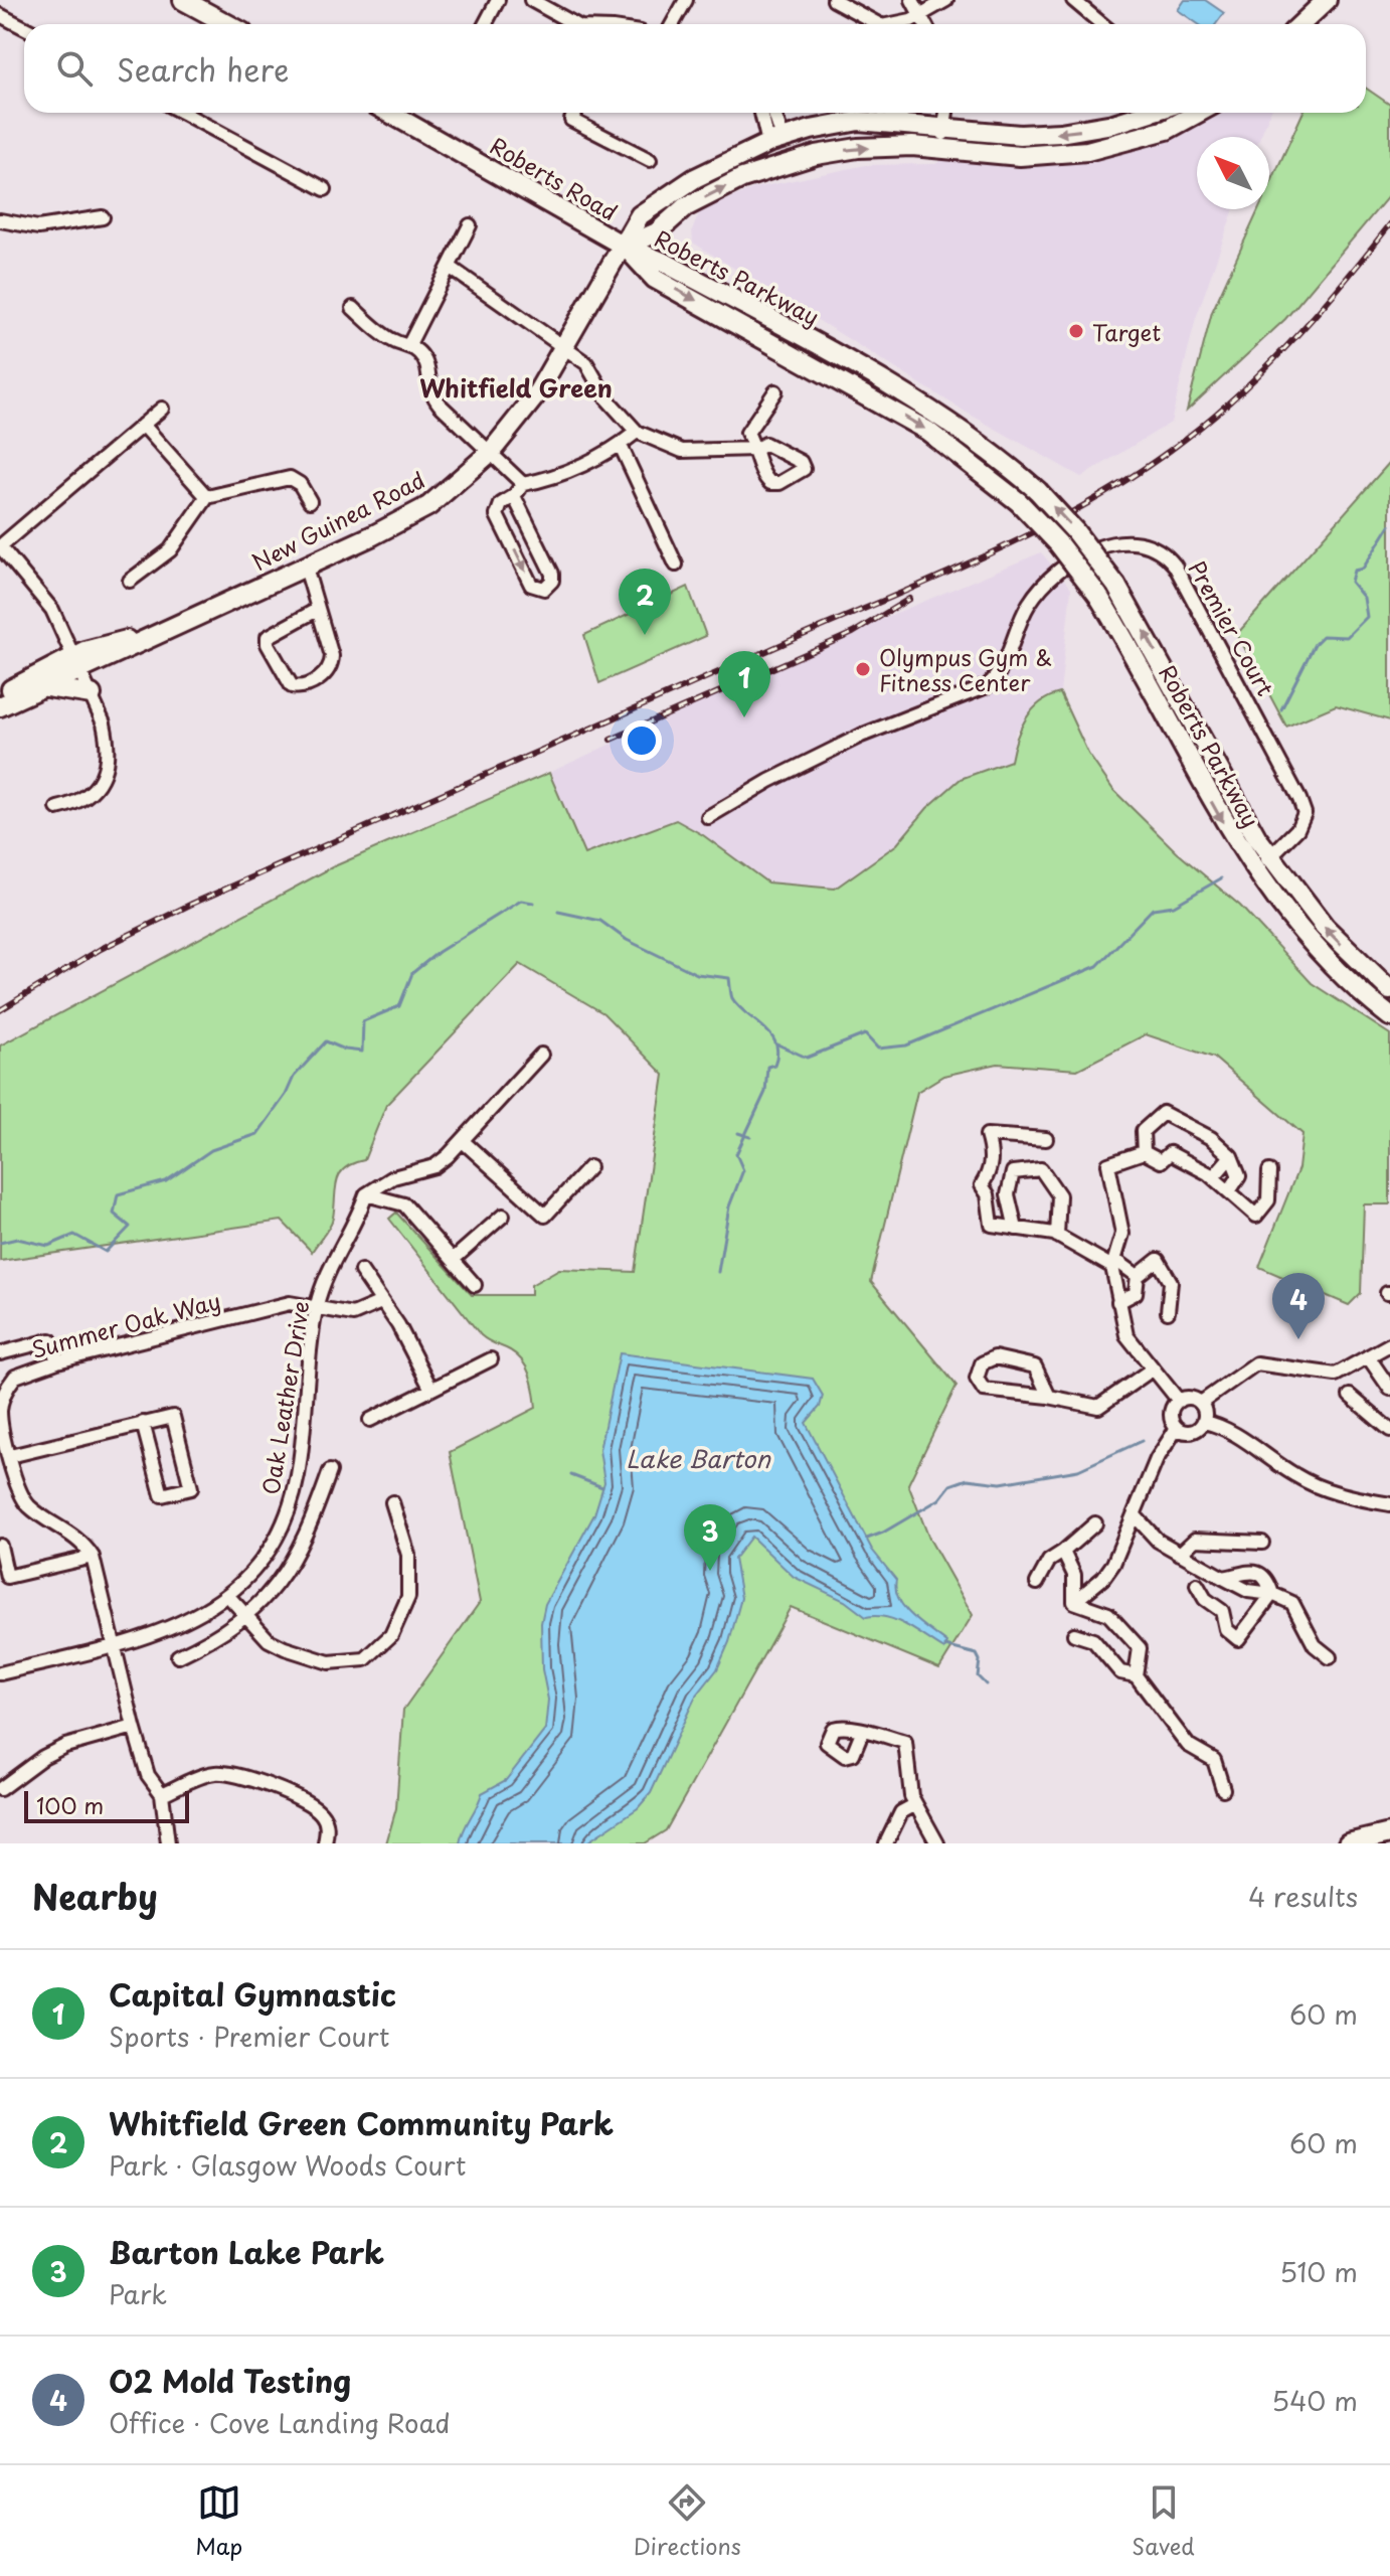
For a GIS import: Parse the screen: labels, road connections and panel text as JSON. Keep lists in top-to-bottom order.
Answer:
{
  "streets": {
    "main road": ["Roberts Road", "Roberts Parkway", "New Guinea Road"],
    "street": ["Premier Court", "Summer Oak Way", "Oak Leather Drive"]
  },
  "crossings": [
    ["Roberts Road", "Roberts Parkway"],
    ["Roberts Road", "New Guinea Road"],
    ["Roberts Parkway", "New Guinea Road"],
    ["Roberts Parkway", "Premier Court"],
    ["Summer Oak Way", "Oak Leather Drive"]
  ],
  "districts": ["Whitfield Green"],
  "water": ["Lake Barton"],
  "places": ["Target", "Olympus Gym & Fitness Center"],
  "scale_bar": "100 m",
  "north": "top left",
  "page": {
    "search": "Search here",
    "pins": [
      "2",
      "1",
      "4",
      "3"
    ],
    "scale": "100 m",
    "heading": ["Nearby", "4 results"],
    "list": [
      {
        "mark": "1",
        "name": "Capital Gymnastic",
        "note": "Sports · Premier Court",
        "value": "60 m"
      },
      {
        "mark": "2",
        "name": "Whitfield Green Community Park",
        "note": "Park · Glasgow Woods Court",
        "value": "60 m"
      },
      {
        "mark": "3",
        "name": "Barton Lake Park",
        "note": "Park",
        "value": "510 m"
      },
      {
        "mark": "4",
        "name": "O2 Mold Testing",
        "note": "Office · Cove Landing Road",
        "value": "540 m"
      }
    ],
    "nav": ["Map", "Directions", "Saved"]
  }
}
